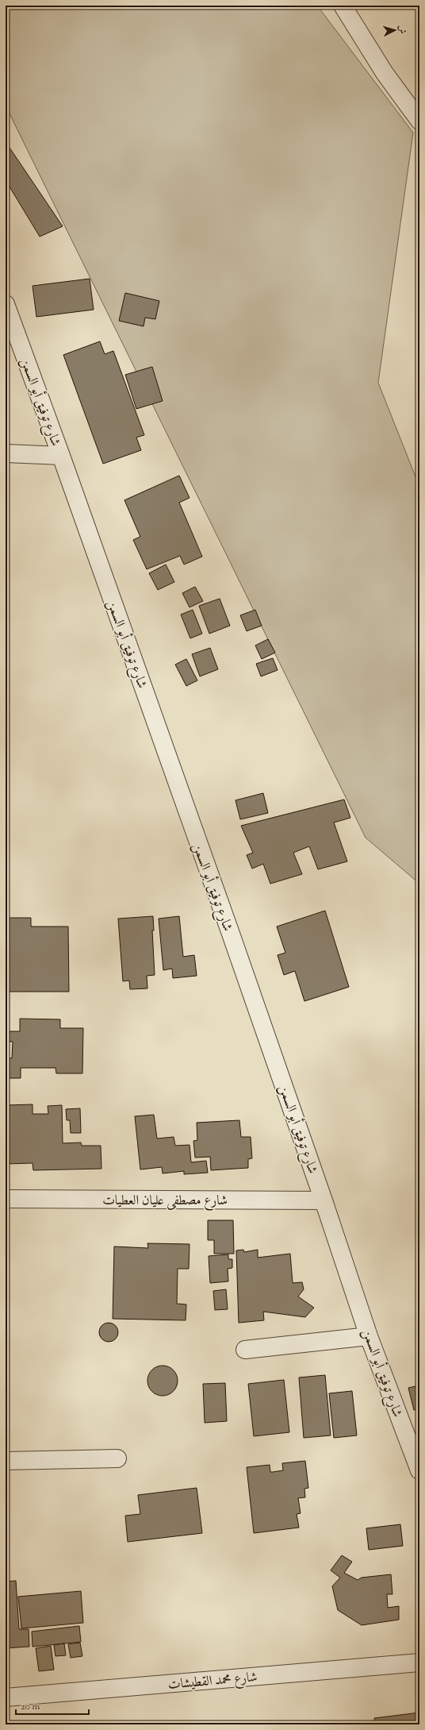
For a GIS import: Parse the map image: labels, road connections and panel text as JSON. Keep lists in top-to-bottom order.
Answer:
{
  "streets": {
    "street": ["شارع توفيق أبو السمن", "شارع مصطفى عليان العطيات", "شارع محمد القطيشات"]
  },
  "crossings": [
    ["شارع توفيق أبو السمن", "شارع مصطفى عليان العطيات"]
  ],
  "scale_bar": "20 m",
  "north": "right"
}
